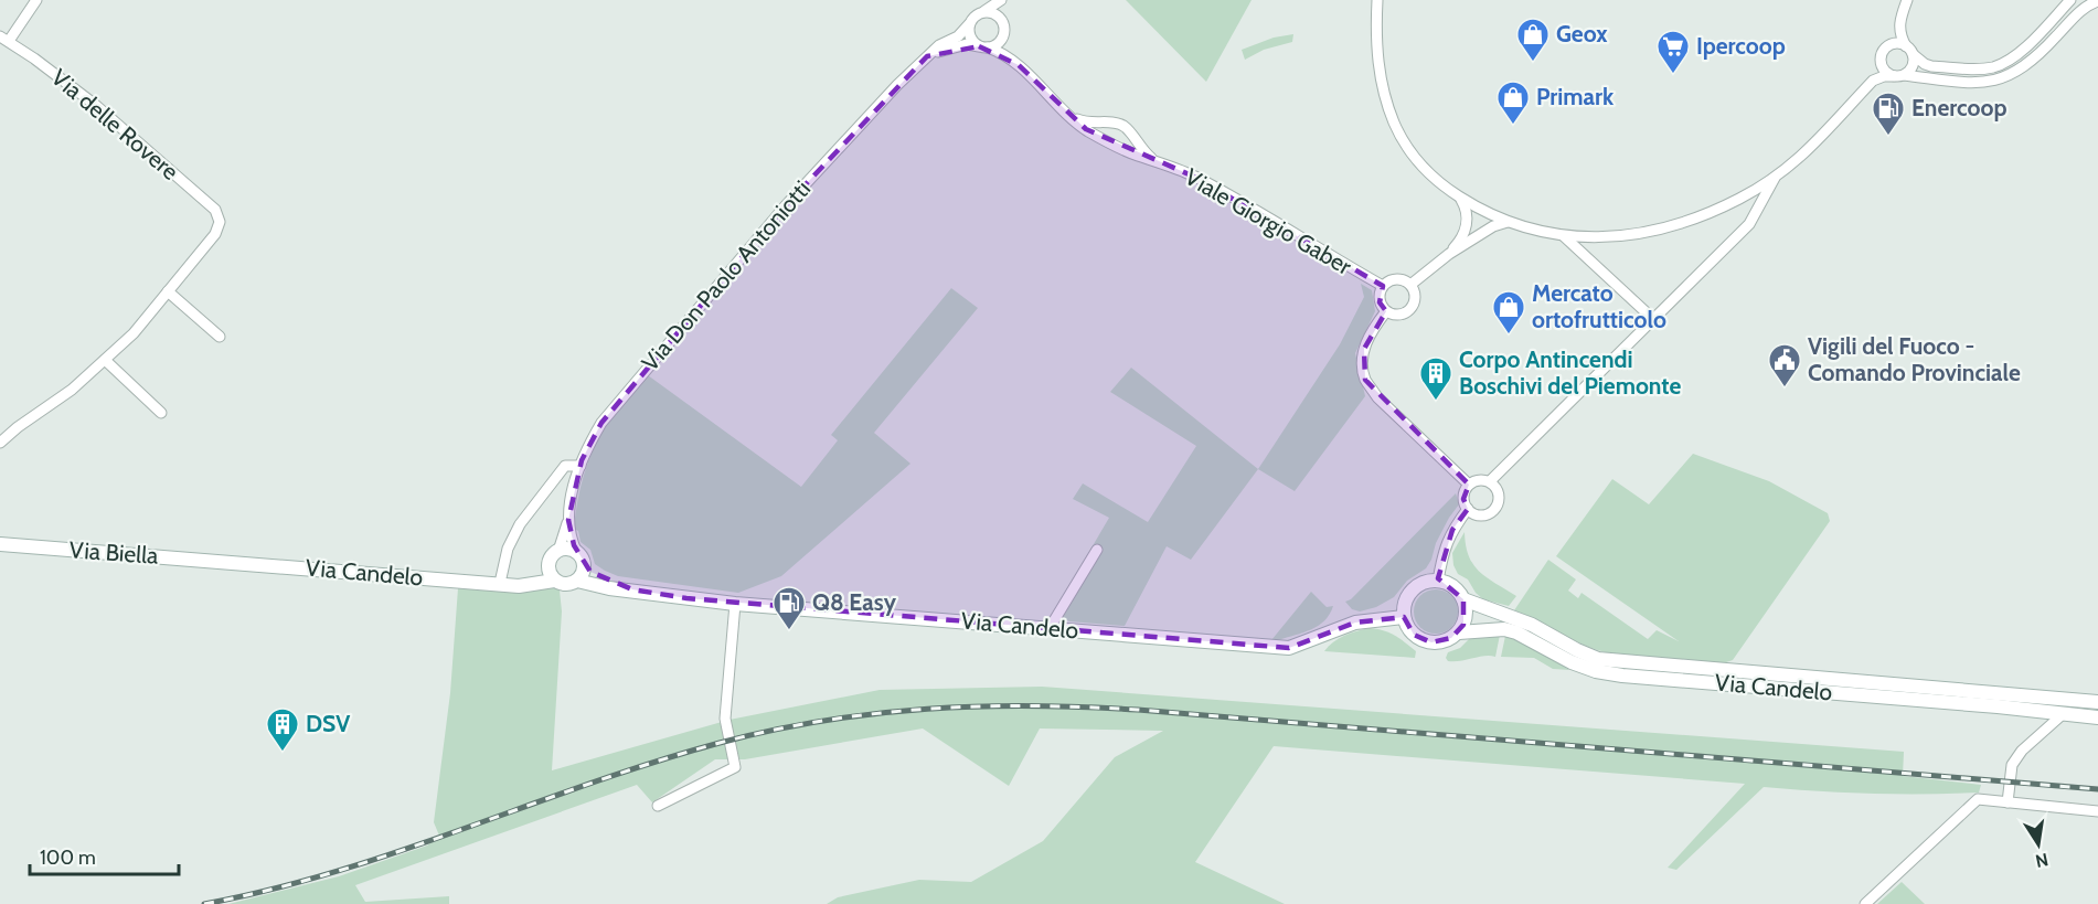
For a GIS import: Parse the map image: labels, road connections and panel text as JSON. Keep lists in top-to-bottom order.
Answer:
{
  "streets": {
    "street": [
      "Via delle Rovere",
      "Viale Giorgio Gaber",
      "Via Don Paolo Antoniotti",
      "Via Biella",
      "Via Candelo"
    ]
  },
  "crossings": [
    ["Viale Giorgio Gaber", "Via Don Paolo Antoniotti"],
    ["Via Don Paolo Antoniotti", "Via Candelo"],
    ["Via Biella", "Via Candelo"]
  ],
  "places": {
    "shop": ["Geox", "Primark", "Mercato ortofrutticolo"],
    "supermarket": ["Ipercoop"],
    "fuel station": ["Enercoop", "Q8 Easy"],
    "public building": ["Vigili del Fuoco - Comando Provinciale"],
    "building": ["Corpo Antincendi Boschivi del Piemonte", "DSV"]
  },
  "scale_bar": "100 m",
  "north": "bottom"
}
